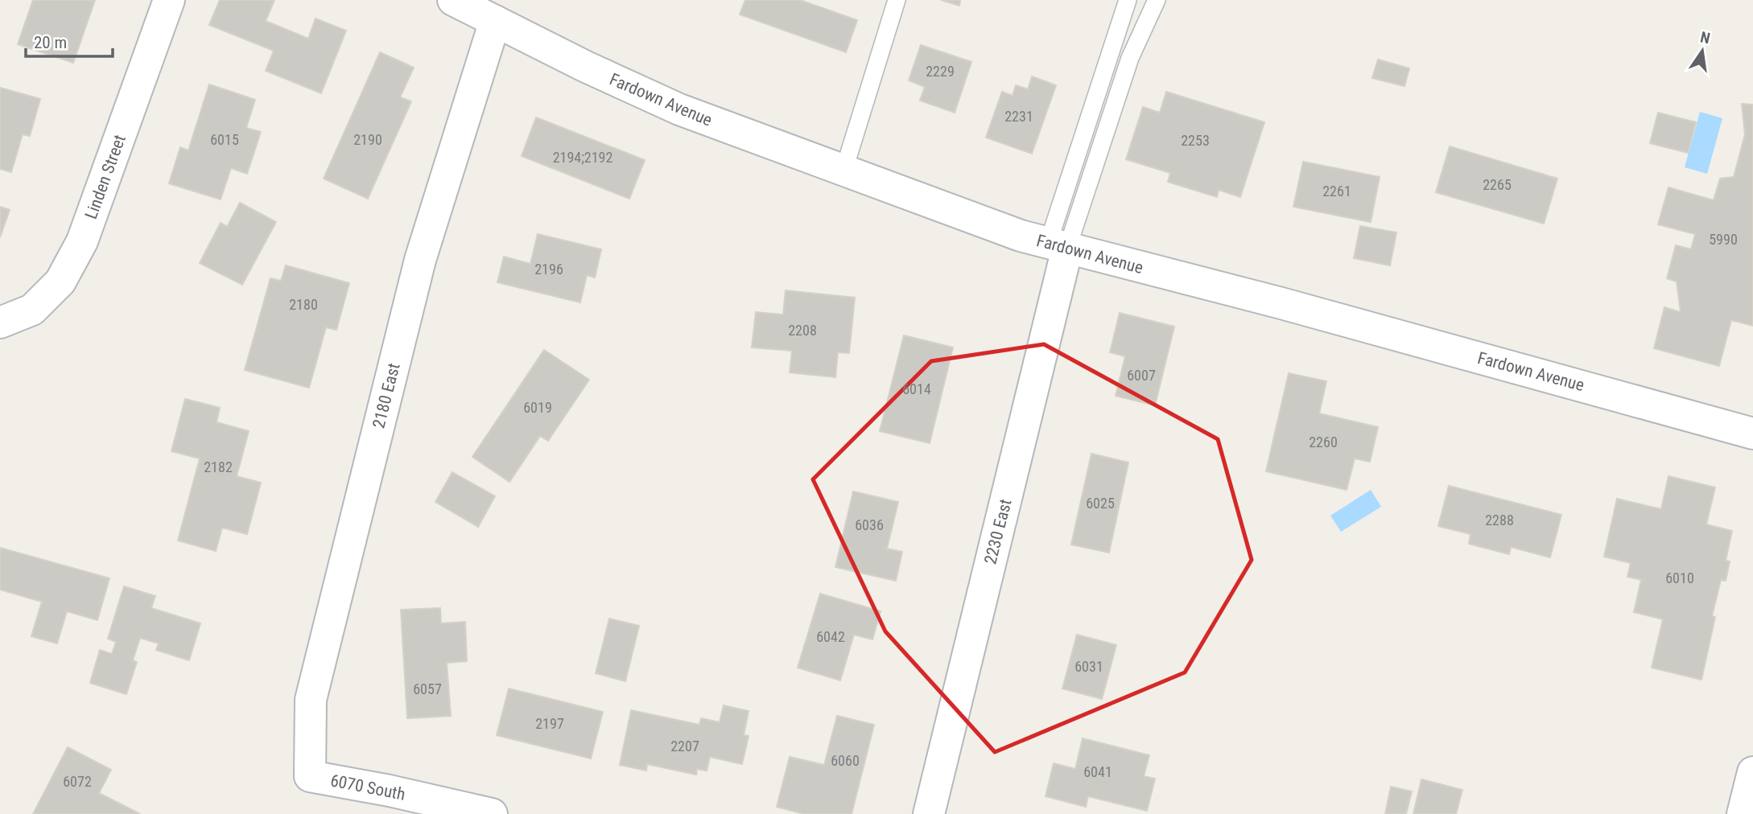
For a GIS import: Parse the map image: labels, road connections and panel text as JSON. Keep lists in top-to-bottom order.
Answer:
{
  "streets": {
    "street": [
      "Fardown Avenue",
      "Linden Street",
      "2180 East",
      "2230 East",
      "6070 South"
    ]
  },
  "crossings": [
    ["Fardown Avenue", "2180 East"],
    ["Fardown Avenue", "2230 East"],
    ["2180 East", "6070 South"]
  ],
  "house_numbers": [
    "2229",
    "2231",
    "6015",
    "2190",
    "2253",
    "2194;2192",
    "2265",
    "2261",
    "5990",
    "2196",
    "2180",
    "2208",
    "6007",
    "6014",
    "6019",
    "2260",
    "2182",
    "6025",
    "2288",
    "6036",
    "6010",
    "6042",
    "6031",
    "6057",
    "2197",
    "2207",
    "6060",
    "6041",
    "6072"
  ],
  "scale_bar": "20 m",
  "north": "top"
}
